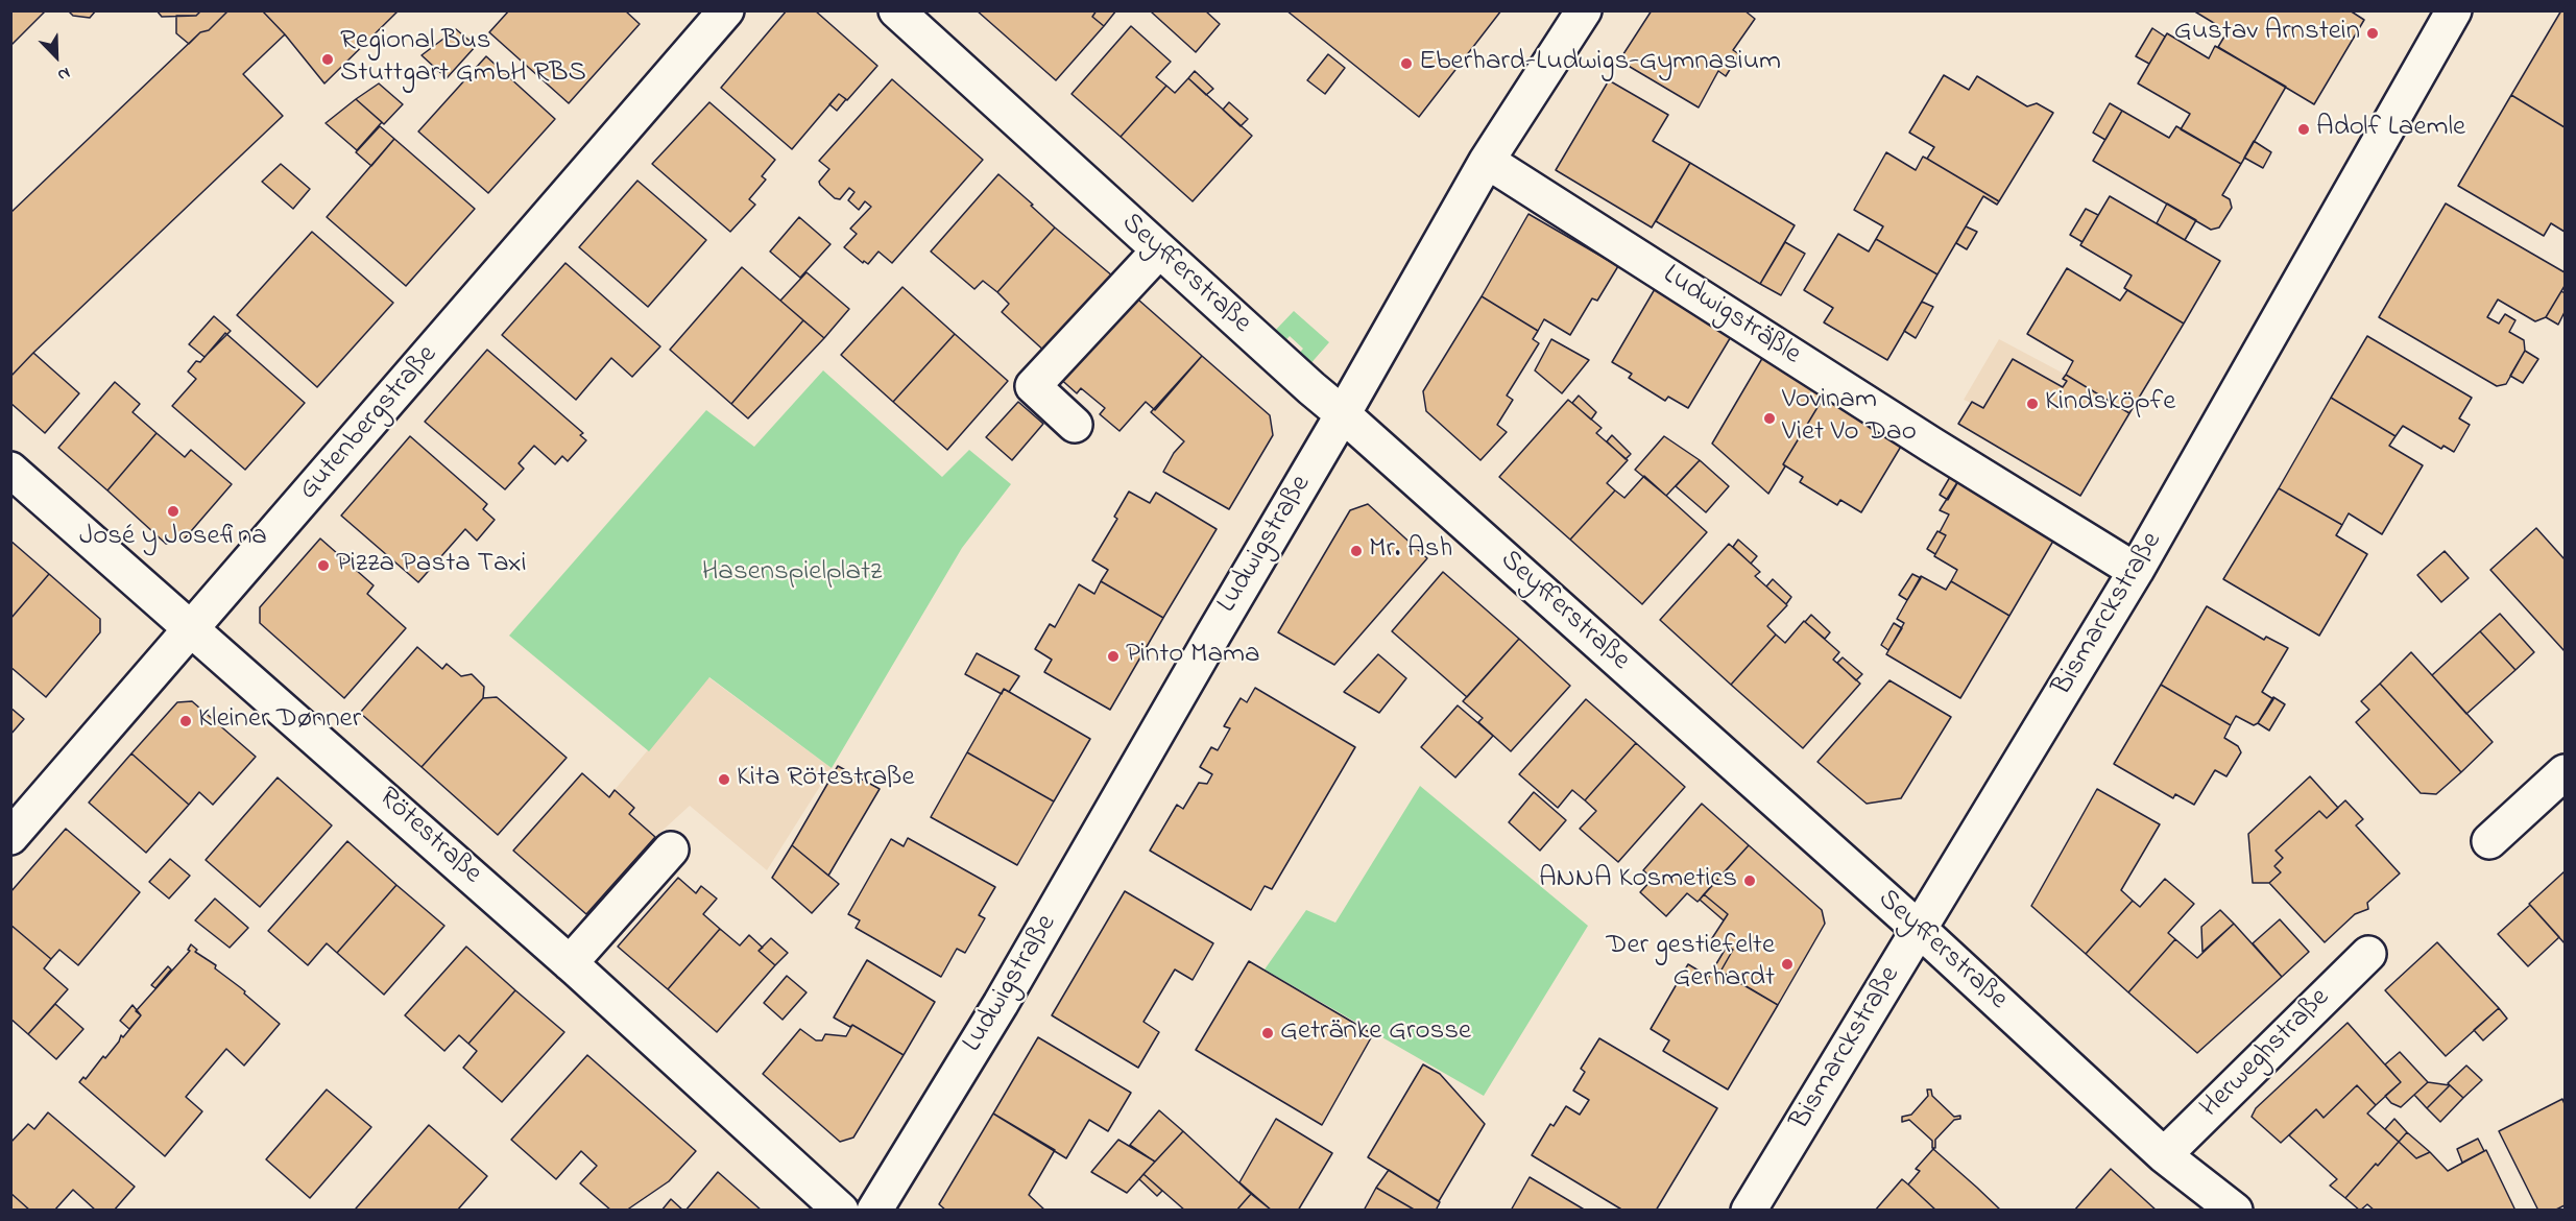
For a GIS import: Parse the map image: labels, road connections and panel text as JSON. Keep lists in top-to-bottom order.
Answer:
{
  "streets": {
    "street": [
      "Seyfferstraße",
      "Ludwigsträßle",
      "Gutenbergstraße",
      "Ludwigstraße",
      "Bismarckstraße",
      "Rötestraße",
      "Herweghstraße"
    ]
  },
  "crossings": [
    ["Seyfferstraße", "Ludwigstraße"],
    ["Seyfferstraße", "Bismarckstraße"],
    ["Seyfferstraße", "Herweghstraße"],
    ["Ludwigsträßle", "Ludwigstraße"],
    ["Ludwigsträßle", "Bismarckstraße"],
    ["Gutenbergstraße", "Rötestraße"]
  ],
  "parks": ["Hasenspielplatz"],
  "places": [
    "Gustav Arnstein",
    "Regional Bus Stuttgart GmbH RBS",
    "Eberhard-Ludwigs-Gymnasium",
    "Adolf Laemle",
    "Kindsköpfe",
    "Vovinam Viet Vo Dao",
    "José y Josefina",
    "Mr. Ash",
    "Pizza Pasta Taxi",
    "Pinto Mama",
    "Kleiner Dønner",
    "Kita Rötestraße",
    "ANNA Kosmetics",
    "Der gestiefelte Gerhardt",
    "Getränke Grosse"
  ],
  "north": "bottom right"
}
